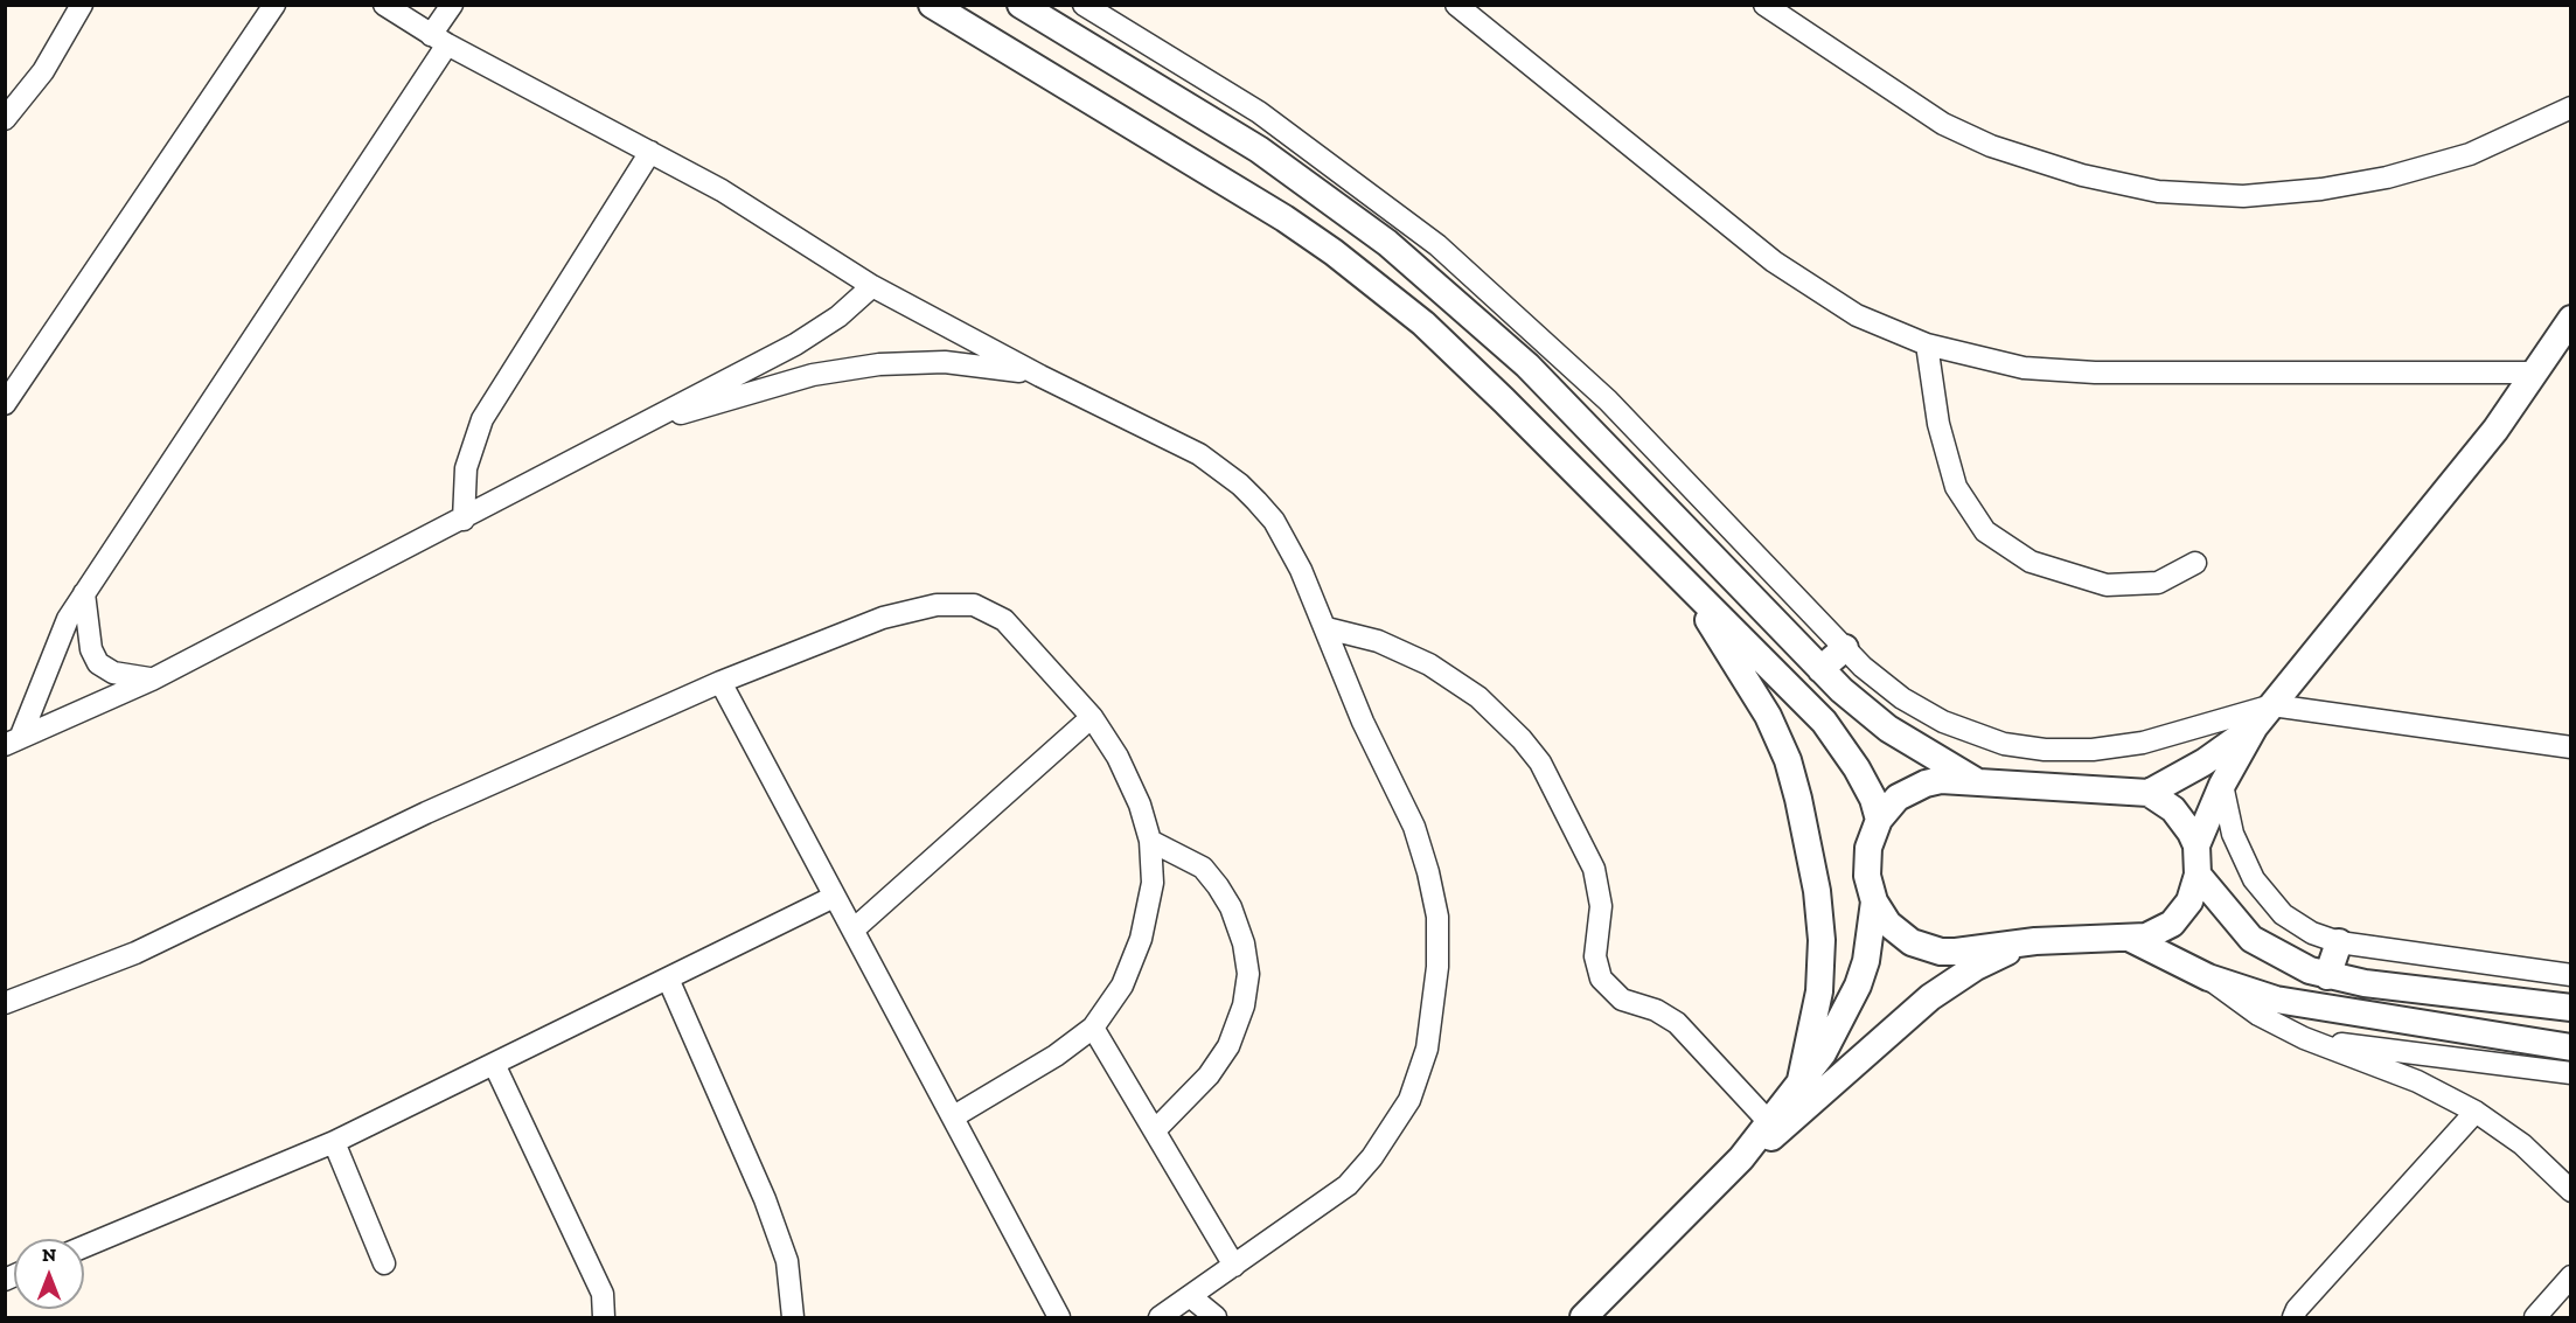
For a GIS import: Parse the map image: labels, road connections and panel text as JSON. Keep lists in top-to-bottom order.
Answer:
{
  "north": "top"
}
